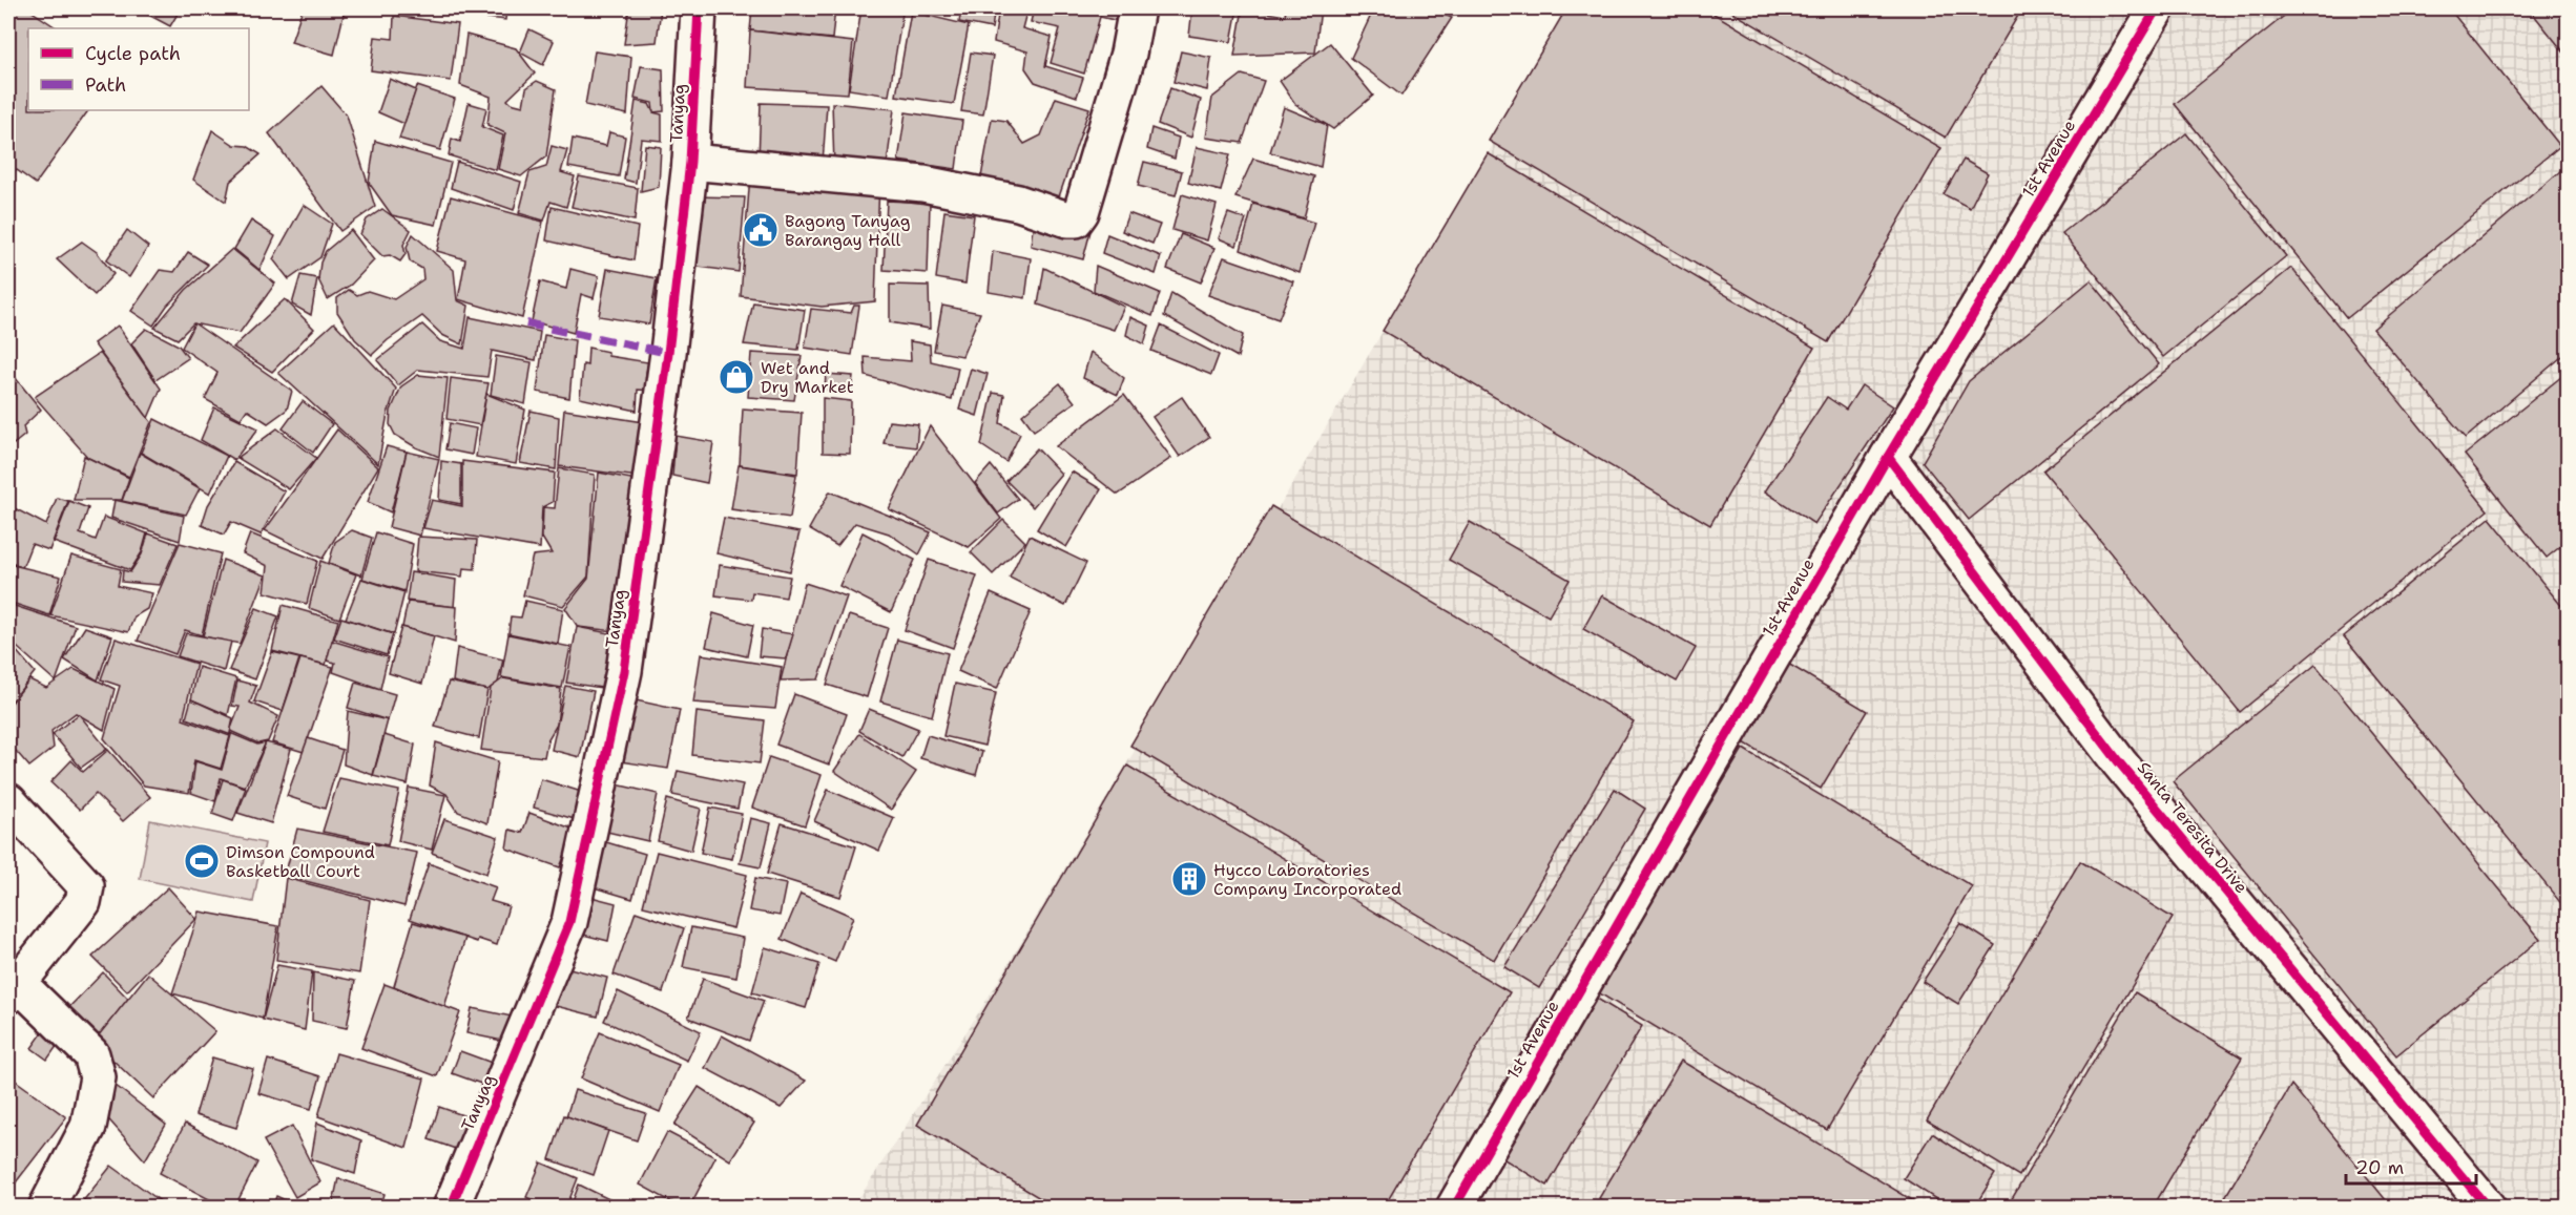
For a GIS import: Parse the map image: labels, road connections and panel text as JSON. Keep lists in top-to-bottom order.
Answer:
{
  "streets": {
    "street": ["Tanyag", "1st Avenue", "Santa Teresita Drive"]
  },
  "crossings": [
    ["1st Avenue", "Santa Teresita Drive"]
  ],
  "places": {
    "public building": ["Bagong Tanyag Barangay Hall"],
    "shop": ["Wet and Dry Market"],
    "sports": ["Dimson Compound Basketball Court"],
    "building": ["Hycco Laboratories Company Incorporated"]
  },
  "legend": ["Cycle path", "Path"],
  "scale_bar": "20 m"
}
